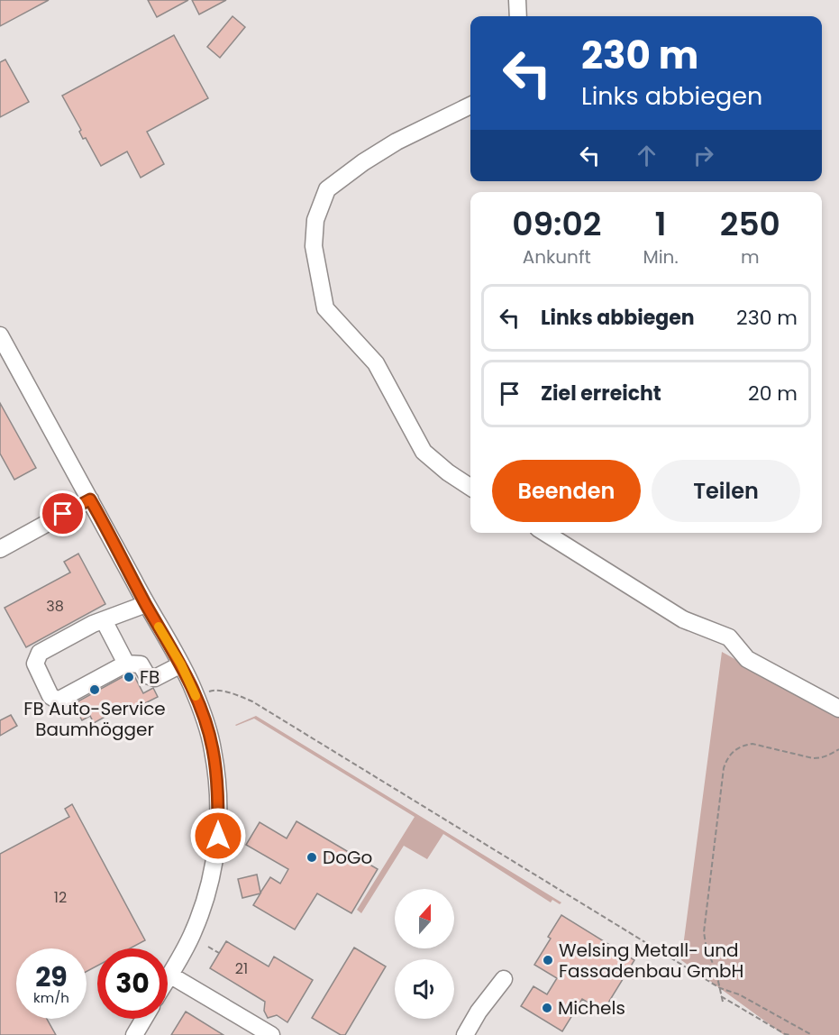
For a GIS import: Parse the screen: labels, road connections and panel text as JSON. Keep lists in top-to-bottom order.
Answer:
{
  "places": [
    "FB",
    "FB Auto-Service Baumhögger",
    "DoGo",
    "Welsing Metall- und Fassadenbau GmbH",
    "Michels"
  ],
  "house_numbers": ["38", "12", "21"],
  "north": "top",
  "page": {
    "turn": ["230 m", "Links abbiegen"],
    "eta": [
      "09:02",
      "Ankunft",
      "1",
      "Min.",
      "250",
      "m"
    ],
    "list": [
      {
        "name": "Links abbiegen",
        "value": "230 m"
      },
      {
        "name": "Ziel erreicht",
        "value": "20 m"
      }
    ],
    "buttons": ["Beenden", "Teilen"],
    "speed": "29 km/h",
    "limit": "30"
  }
}
